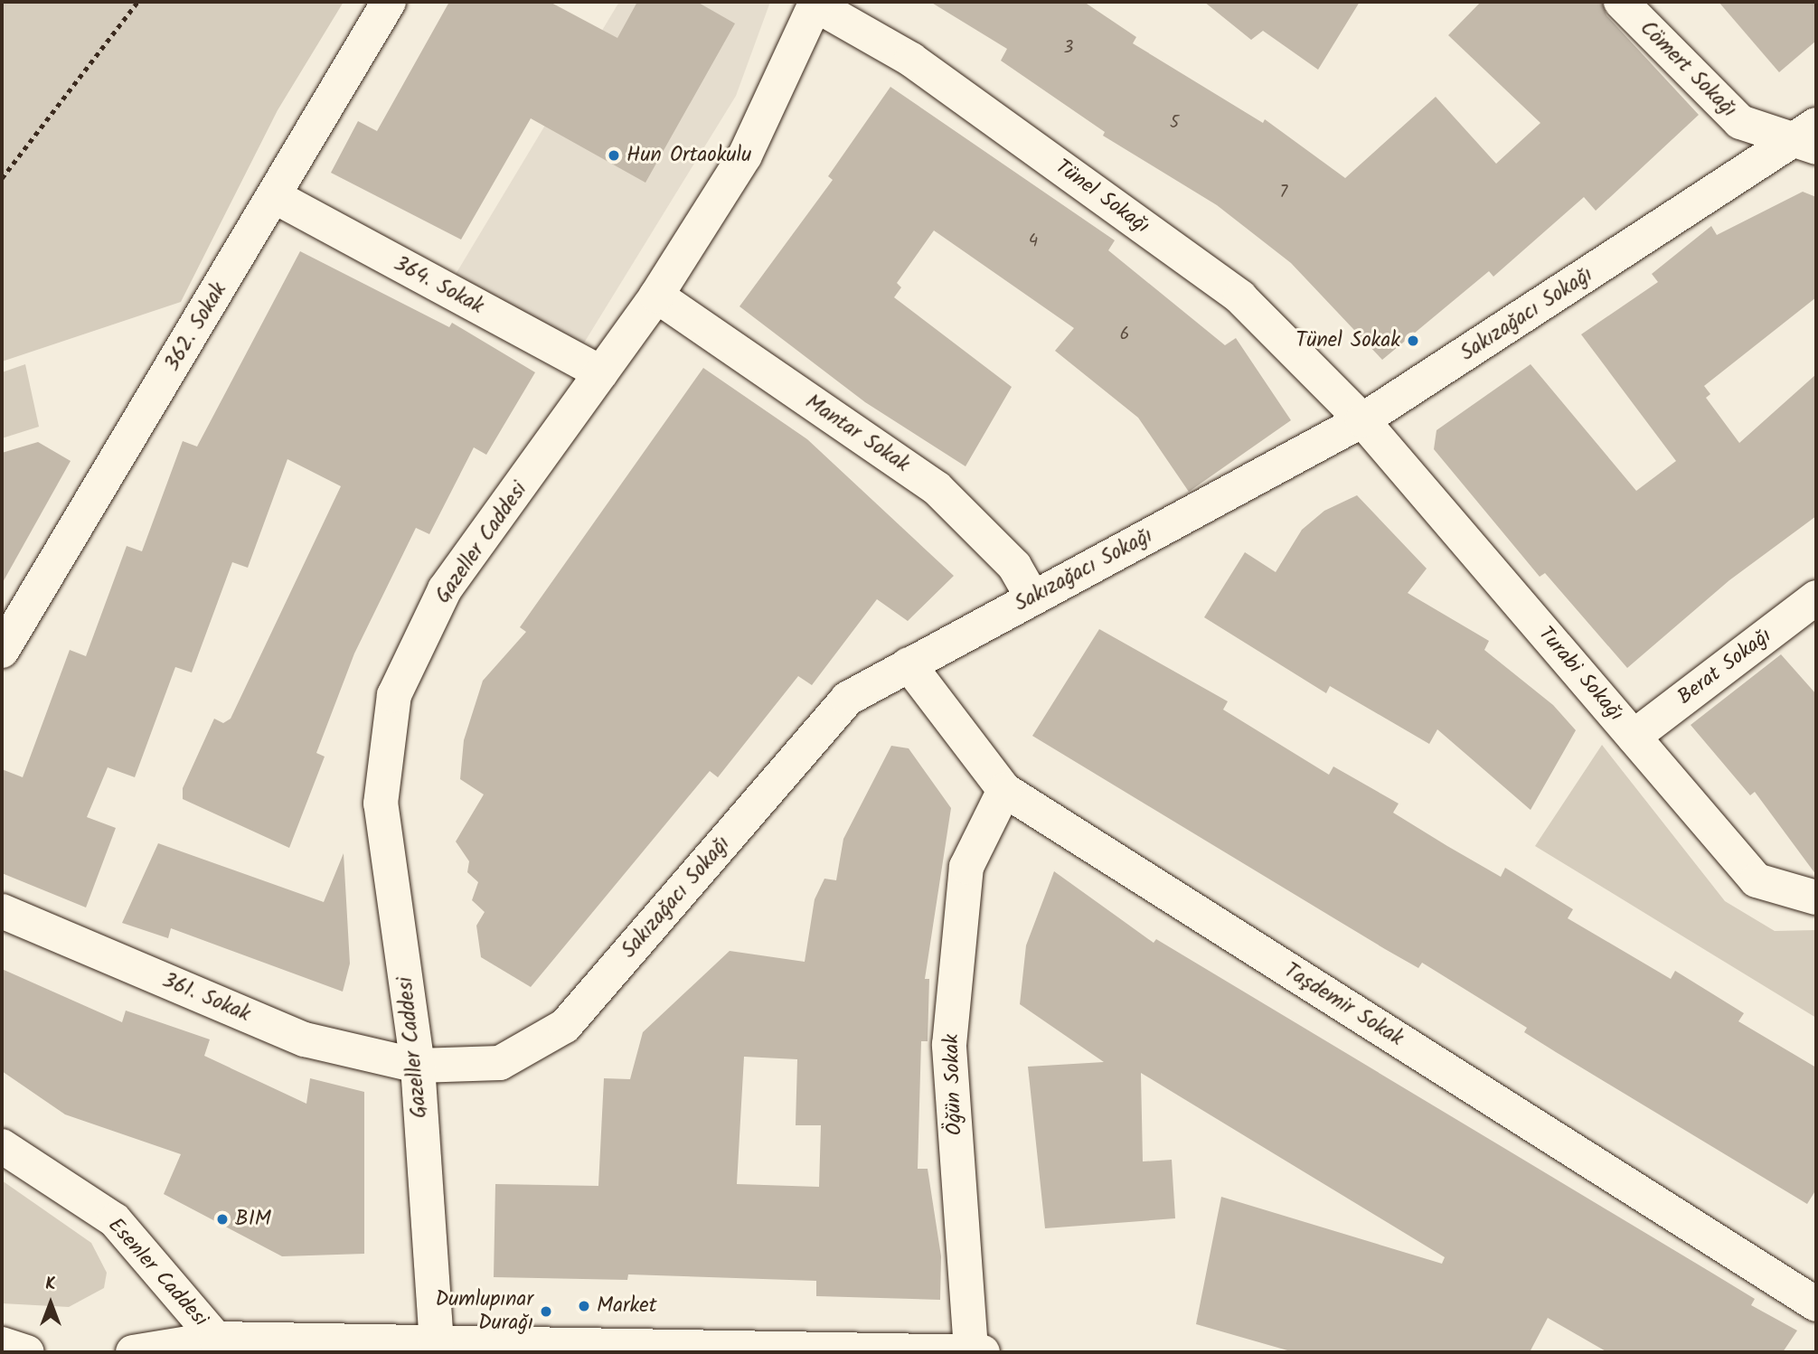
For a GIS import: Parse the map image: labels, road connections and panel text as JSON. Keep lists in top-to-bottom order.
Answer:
{
  "streets": {
    "street": [
      "Cömert Sokağı",
      "Tünel Sokağı",
      "364. Sokak",
      "Sakızağacı Sokağı",
      "362. Sokak",
      "Mantar Sokak",
      "Gazeller Caddesi",
      "Berat Sokağı",
      "Turabi Sokağı",
      "361. Sokak",
      "Taşdemir Sokak",
      "Öğün Sokak",
      "Esenler Caddesi"
    ]
  },
  "crossings": [
    ["Cömert Sokağı", "Sakızağacı Sokağı"],
    ["Tünel Sokağı", "Sakızağacı Sokağı"],
    ["Tünel Sokağı", "Gazeller Caddesi"],
    ["Tünel Sokağı", "Turabi Sokağı"],
    ["364. Sokak", "362. Sokak"],
    ["364. Sokak", "Gazeller Caddesi"],
    ["Sakızağacı Sokağı", "Mantar Sokak"],
    ["Sakızağacı Sokağı", "Gazeller Caddesi"],
    ["Sakızağacı Sokağı", "Turabi Sokağı"],
    ["Sakızağacı Sokağı", "361. Sokak"],
    ["Sakızağacı Sokağı", "Taşdemir Sokak"],
    ["Mantar Sokak", "Gazeller Caddesi"],
    ["Gazeller Caddesi", "361. Sokak"],
    ["Berat Sokağı", "Turabi Sokağı"],
    ["Taşdemir Sokak", "Öğün Sokak"]
  ],
  "places": [
    "Hun Ortaokulu",
    "Tünel Sokak",
    "BIM",
    "Market",
    "Dumlupınar Durağı"
  ],
  "house_numbers": [
    "3",
    "5",
    "7",
    "4",
    "6"
  ],
  "north": "top"
}
